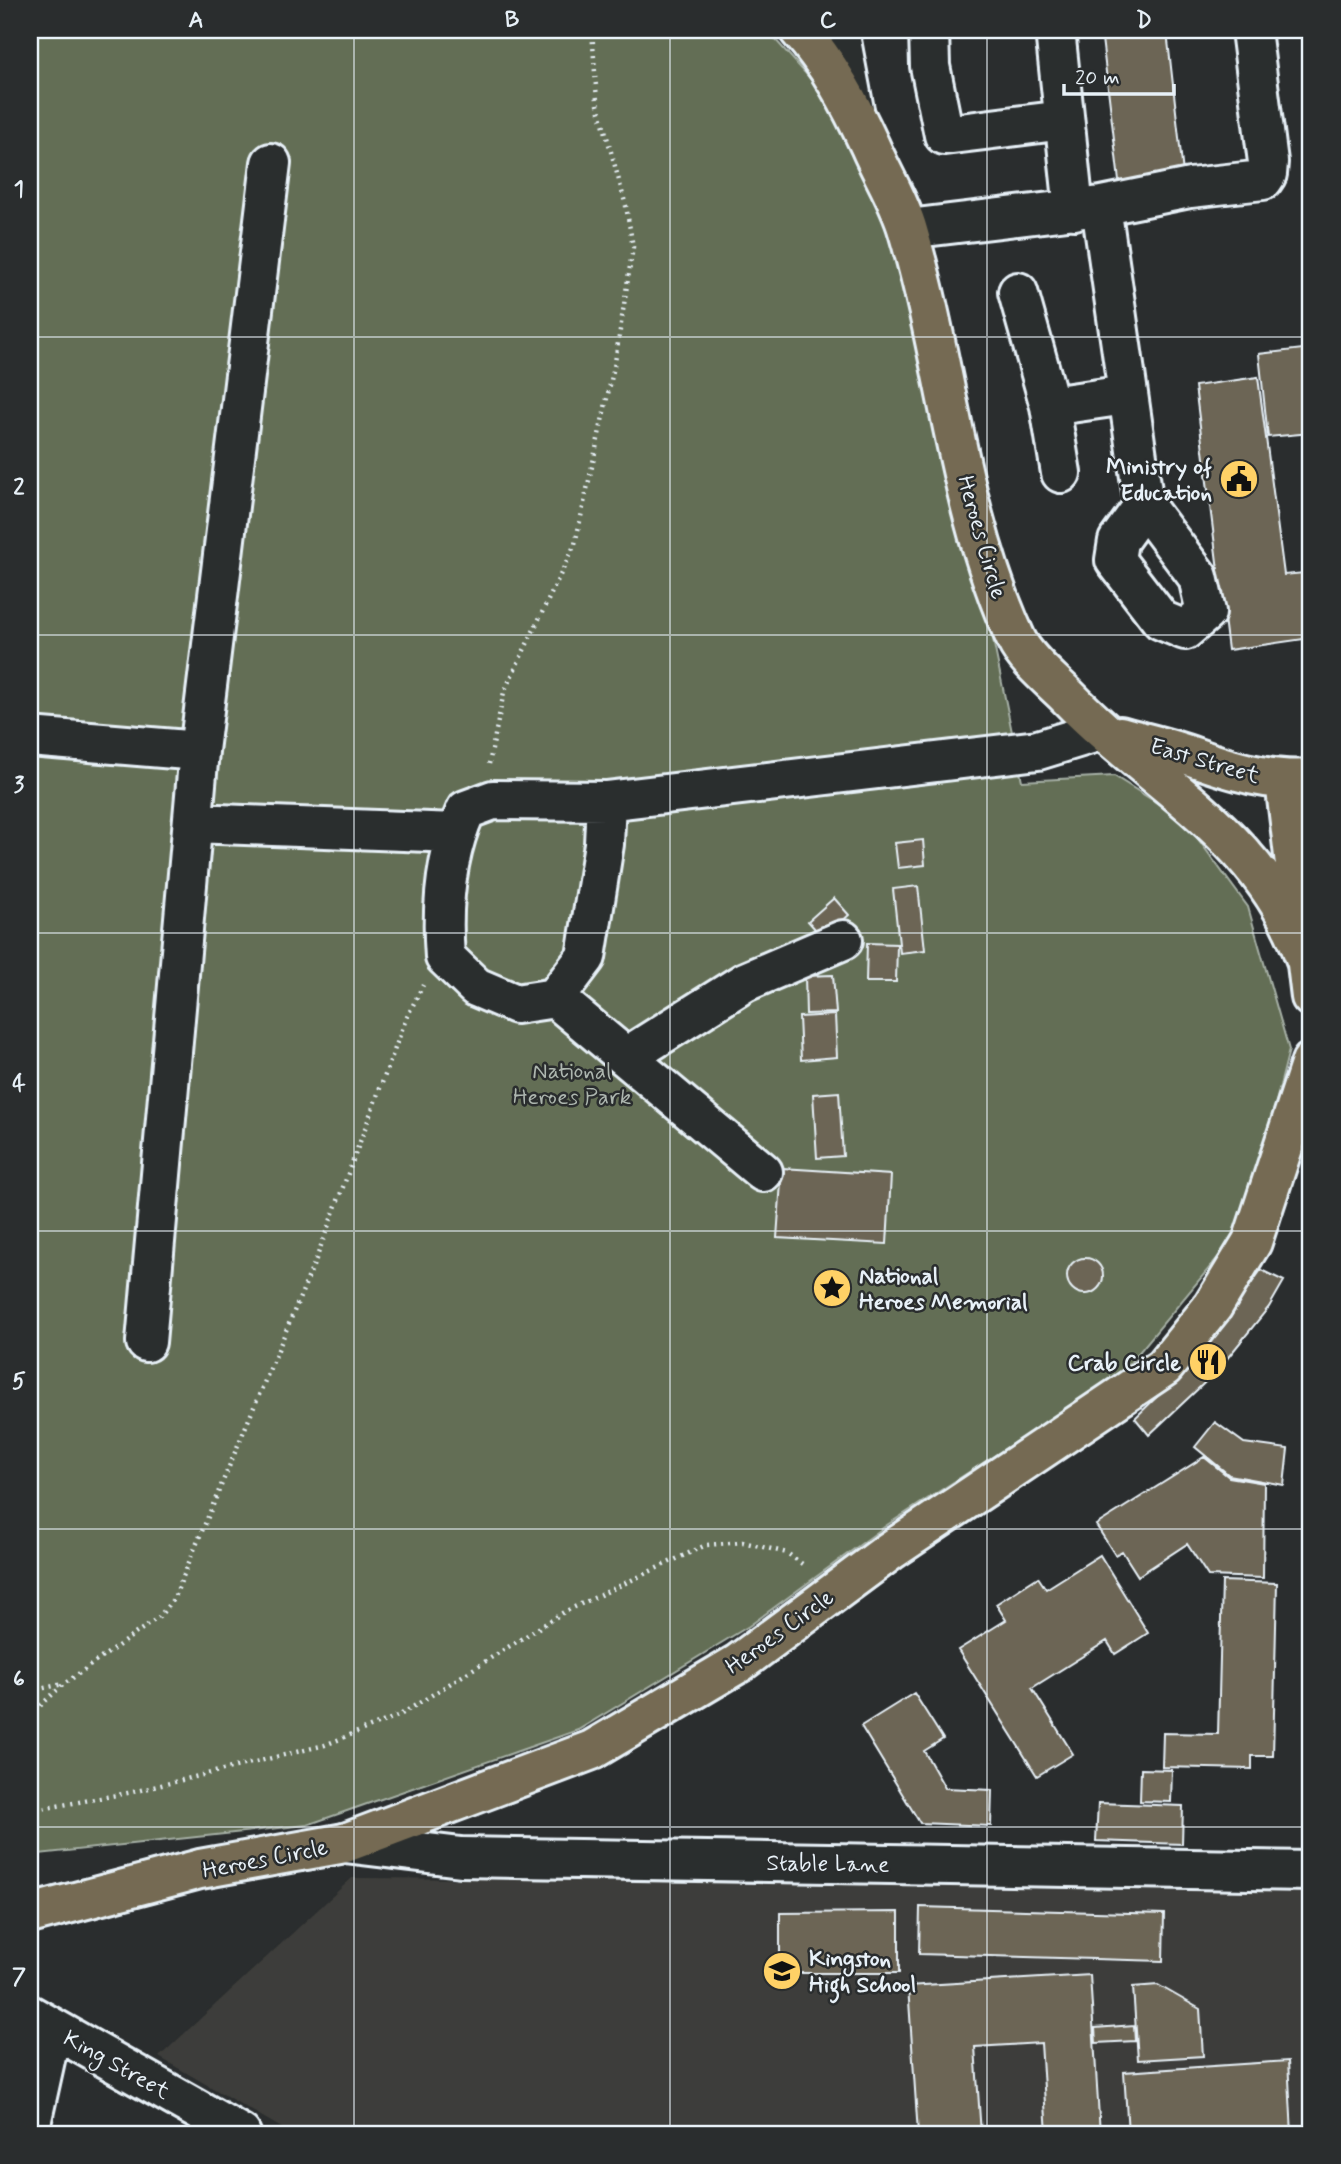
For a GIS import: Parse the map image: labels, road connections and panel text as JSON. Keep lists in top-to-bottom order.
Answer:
{
  "streets": {
    "main road": ["Heroes Circle", "East Street"],
    "street": ["Stable Lane", "King Street"]
  },
  "crossings": [
    ["Heroes Circle", "East Street"],
    ["Heroes Circle", "Stable Lane"]
  ],
  "parks": ["National Heroes Park"],
  "places": {
    "public building": ["Ministry of Education"],
    "place": ["National Heroes Memorial"],
    "restaurant": ["Crab Circle"],
    "school or university": ["Kingston High School"]
  },
  "scale_bar": "20 m",
  "grid": {
    "columns": [
      "A",
      "B",
      "C",
      "D"
    ],
    "rows": [
      "1",
      "2",
      "3",
      "4",
      "5",
      "6",
      "7"
    ]
  }
}
